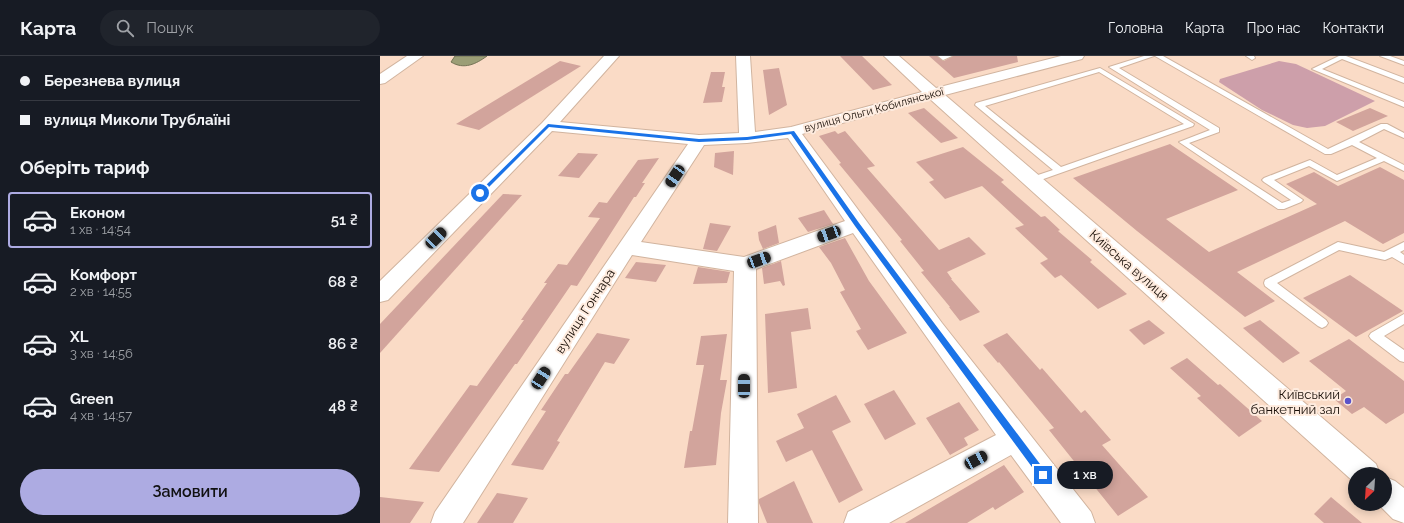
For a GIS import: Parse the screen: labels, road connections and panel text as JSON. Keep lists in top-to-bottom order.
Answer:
{
  "streets": {
    "street": ["вулиця Ольги Кобилянської", "Київська вулиця", "вулиця Гончара"]
  },
  "crossings": [
    ["вулиця Ольги Кобилянської", "Київська вулиця"],
    ["вулиця Ольги Кобилянської", "вулиця Гончара"]
  ],
  "places": ["Київський банкетний зал"],
  "north": "bottom left",
  "page": {
    "header": "Карта",
    "search": "Пошук",
    "nav": [
      "Головна",
      "Карта",
      "Про нас",
      "Контакти"
    ],
    "banner": ["Березнева вулиця", "вулиця Миколи Трублаїні"],
    "heading": "Оберіть тариф",
    "list": [
      {
        "name": "Економ",
        "note": "1 хв · 14:54",
        "value": "51 ₴"
      },
      {
        "name": "Комфорт",
        "note": "2 хв · 14:55",
        "value": "68 ₴"
      },
      {
        "name": "XL",
        "note": "3 хв · 14:56",
        "value": "86 ₴"
      },
      {
        "name": "Green",
        "note": "4 хв · 14:57",
        "value": "48 ₴"
      }
    ],
    "buttons": "Замовити",
    "bubble": "1 хв"
  }
}
